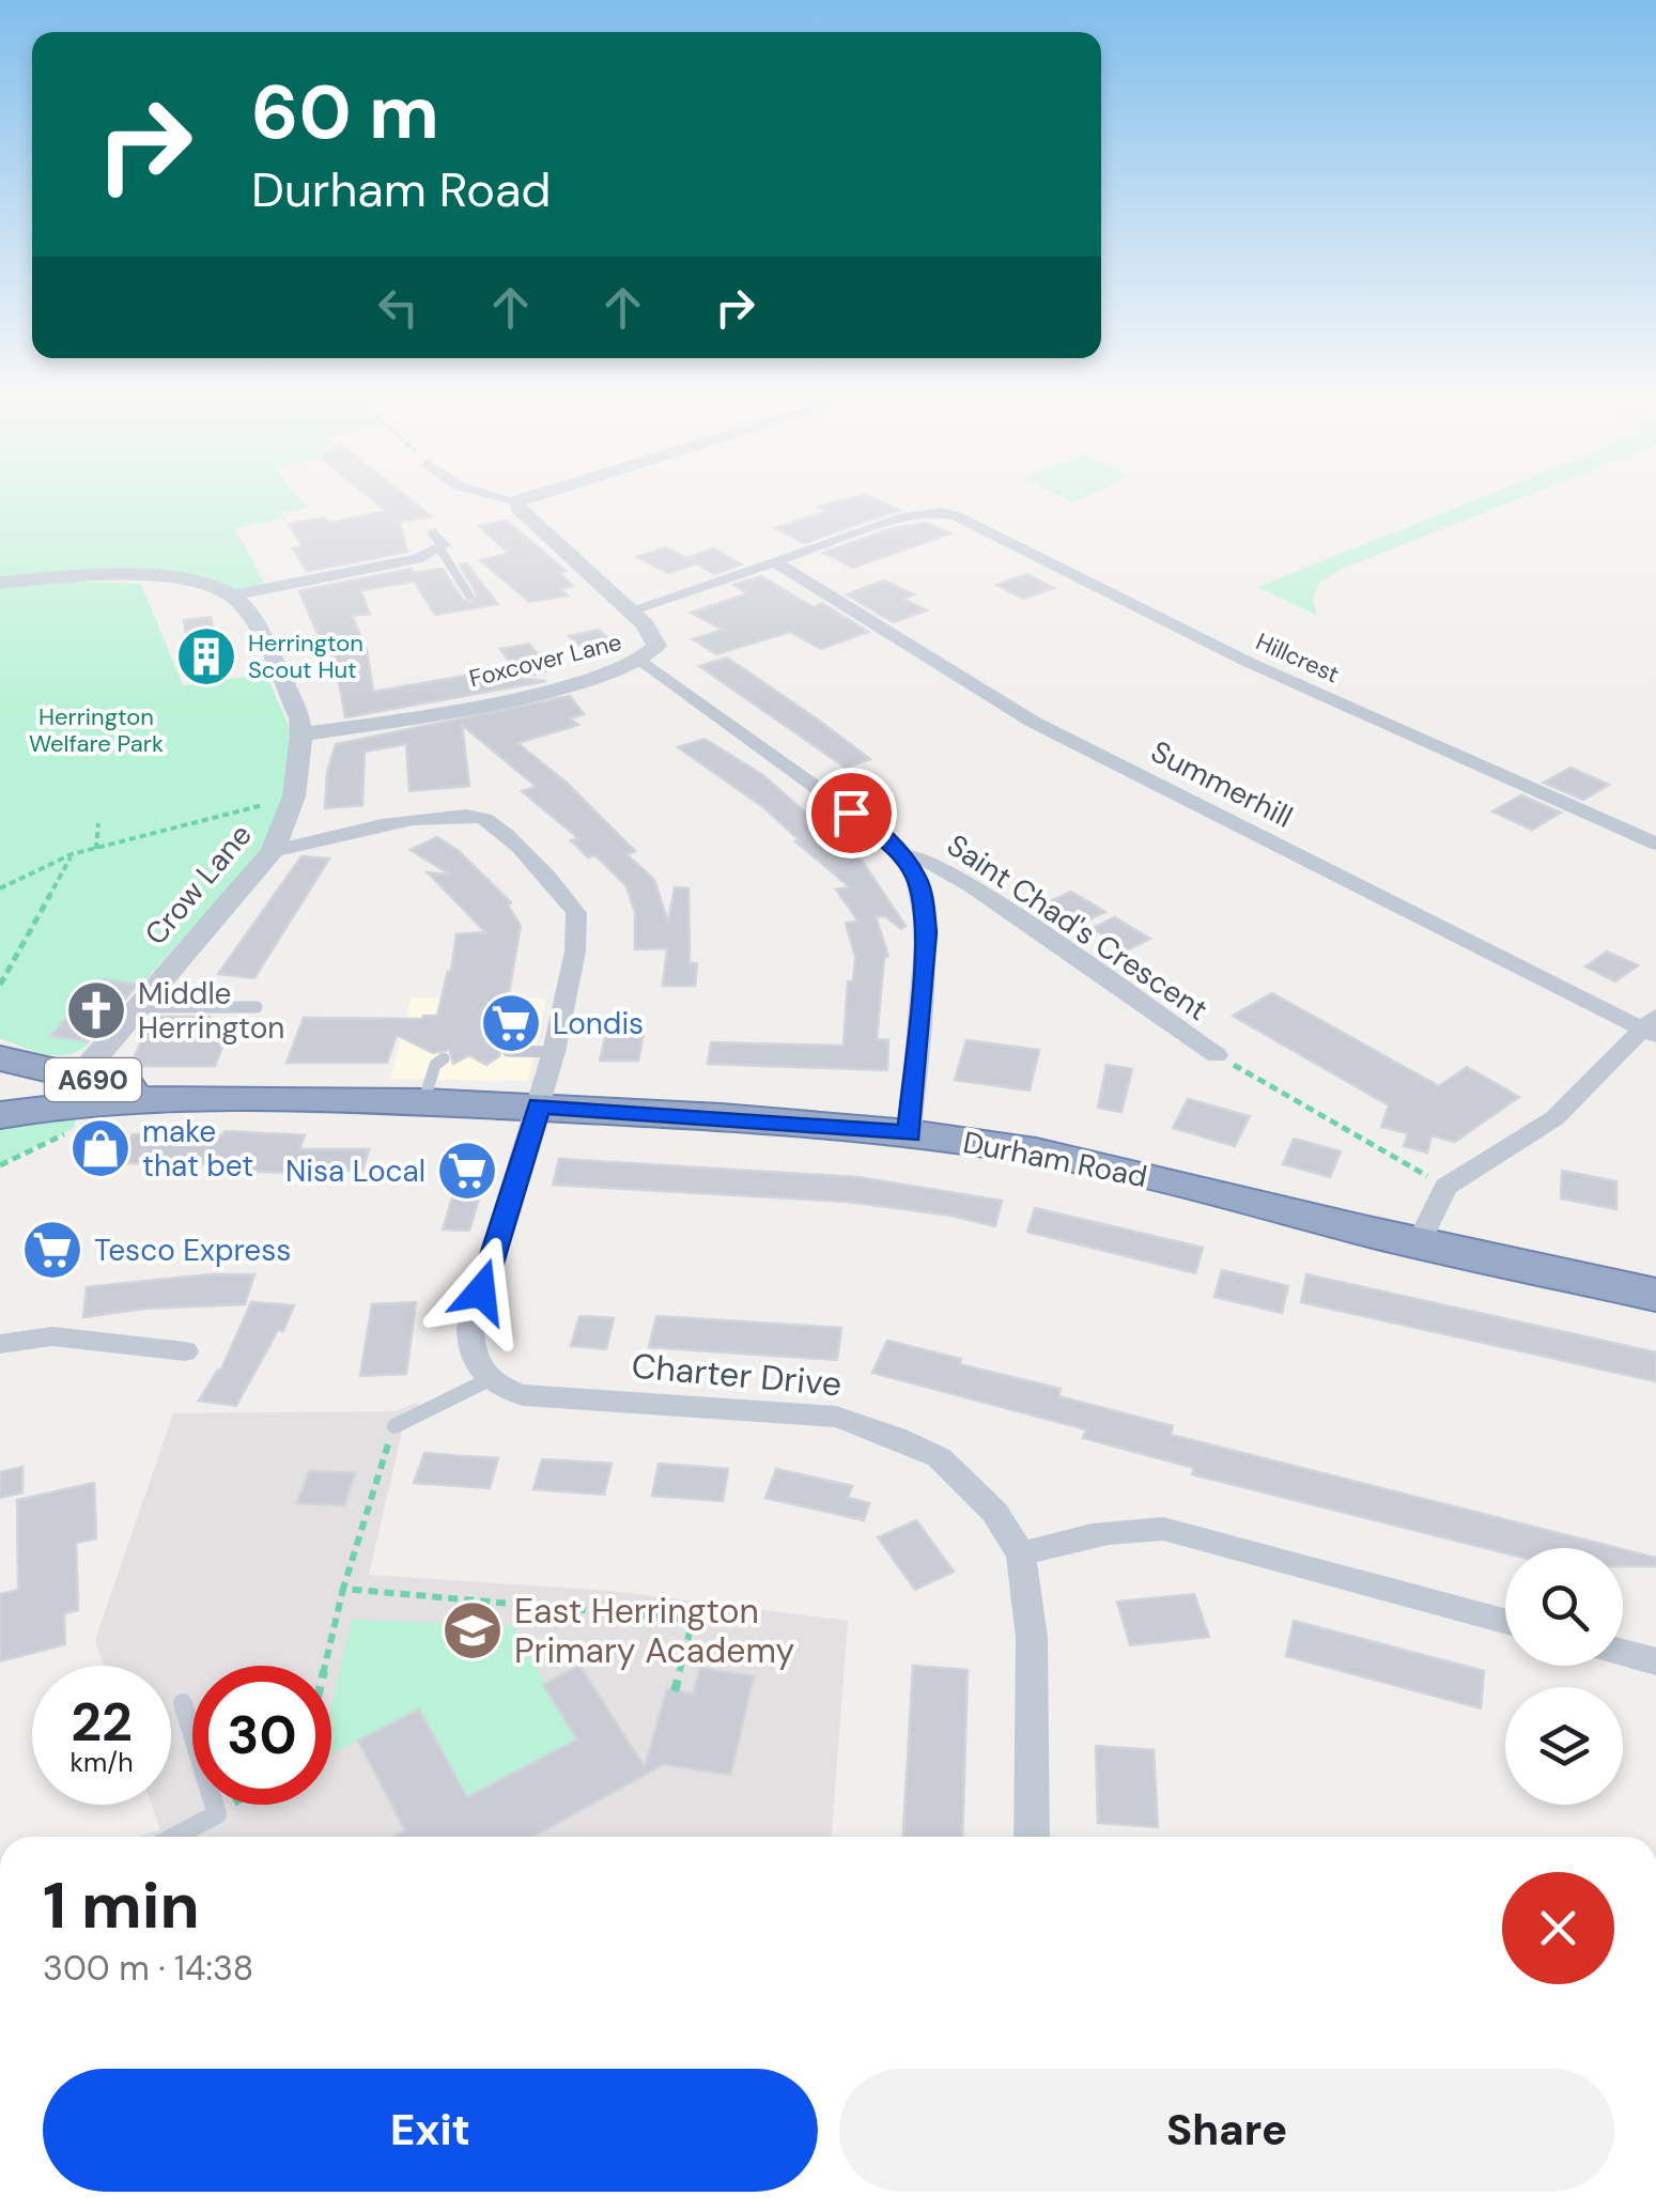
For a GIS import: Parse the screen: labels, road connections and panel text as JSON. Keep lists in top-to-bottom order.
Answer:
{
  "streets": {
    "highway": ["A690", "Durham Road"],
    "street": [
      "Hillcrest",
      "Foxcover Lane",
      "Summerhill",
      "Crow Lane",
      "Saint Chad's Crescent",
      "Charter Drive"
    ]
  },
  "crossings": [
    ["Hillcrest", "Summerhill"],
    ["Foxcover Lane", "Crow Lane"],
    ["Crow Lane", "Durham Road"]
  ],
  "parks": ["Herrington Welfare Park"],
  "places": {
    "building": ["Herrington Scout Hut"],
    "church": ["Middle Herrington"],
    "supermarket": ["Londis", "Nisa Local", "Tesco Express"],
    "shop": ["make that bet"],
    "school or university": ["East Herrington Primary Academy"]
  },
  "page": {
    "turn": ["60 m", "Durham Road"],
    "speed": "22 km/h",
    "limit": "30",
    "heading": ["1 min", "300 m · 14:38"],
    "buttons": ["Exit", "Share"]
  }
}
